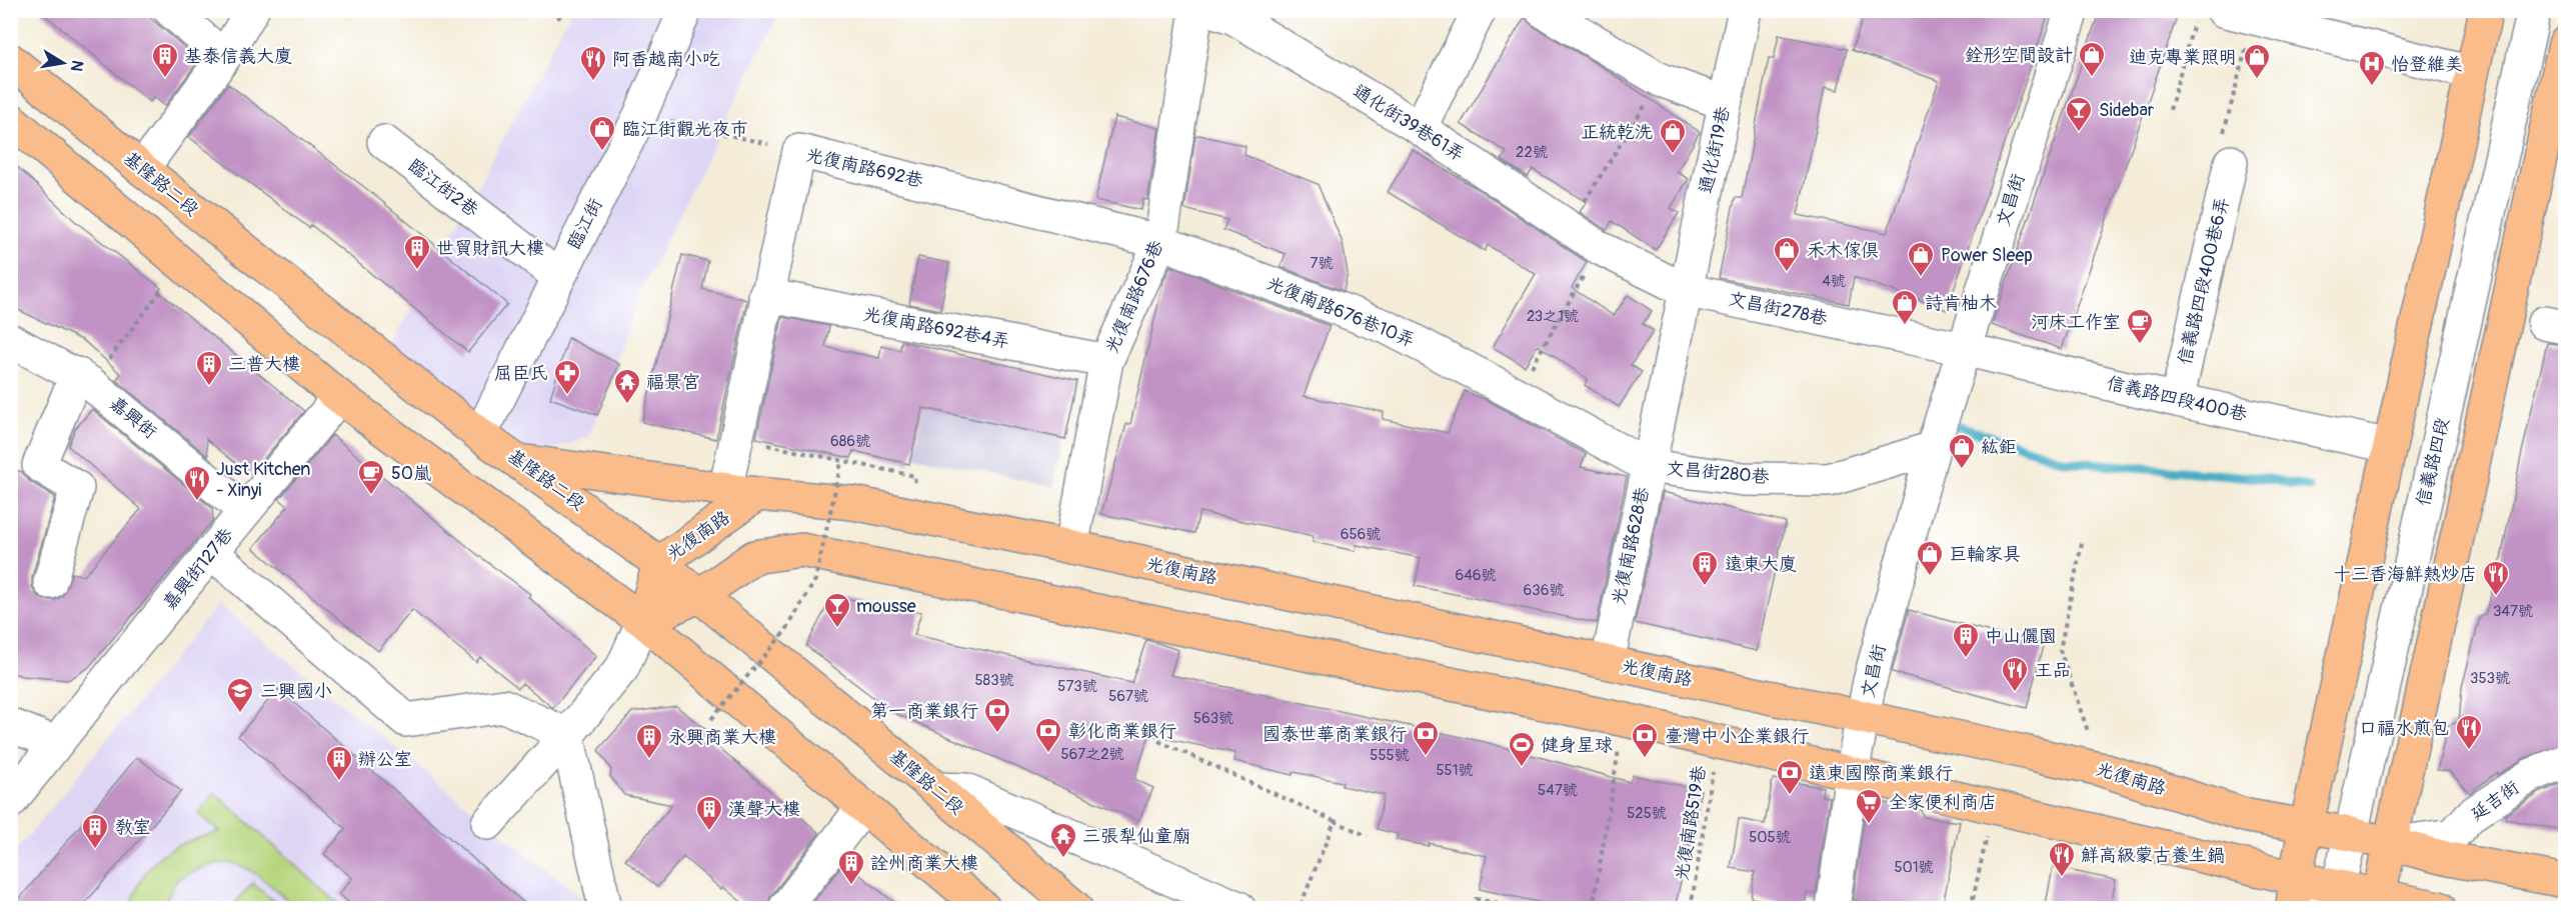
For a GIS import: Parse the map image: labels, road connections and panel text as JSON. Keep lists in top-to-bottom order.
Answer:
{
  "streets": {
    "main road": ["基隆路二段", "光復南路"],
    "street": [
      "通化街39巷61弄",
      "通化街19巷",
      "光復南路692巷",
      "臨江街2巷",
      "文昌街",
      "臨江街",
      "信義路四段400巷6弄",
      "光復南路676巷",
      "文昌街278巷",
      "光復南路676巷10弄",
      "光復南路692巷4弄",
      "信義路四段400巷",
      "嘉興街",
      "信義路四段",
      "文昌街280巷",
      "光復南路628巷",
      "嘉興街127巷",
      "延吉街"
    ],
    "path": ["光復南路519巷"]
  },
  "crossings": [
    ["通化街39巷61弄", "文昌街278巷"],
    ["通化街19巷", "文昌街278巷"],
    ["通化街19巷", "光復南路628巷"],
    ["光復南路692巷", "光復南路676巷"],
    ["光復南路692巷", "光復南路676巷10弄"],
    ["光復南路692巷", "光復南路692巷4弄"],
    ["基隆路二段", "臨江街"],
    ["基隆路二段", "光復南路"],
    ["臨江街2巷", "臨江街"],
    ["文昌街", "文昌街278巷"],
    ["文昌街", "信義路四段400巷"],
    ["文昌街", "文昌街280巷"],
    ["文昌街", "光復南路"],
    ["信義路四段400巷6弄", "信義路四段400巷"],
    ["光復南路676巷", "光復南路676巷10弄"],
    ["光復南路676巷", "光復南路692巷4弄"],
    ["光復南路676巷", "光復南路"],
    ["文昌街278巷", "信義路四段400巷"],
    ["文昌街278巷", "光復南路628巷"],
    ["光復南路676巷10弄", "文昌街280巷"],
    ["嘉興街", "嘉興街127巷"],
    ["信義路四段", "光復南路"],
    ["文昌街280巷", "光復南路628巷"],
    ["光復南路", "光復南路628巷"],
    ["光復南路", "延吉街"]
  ],
  "places": {
    "shop": [
      "銓形空間設計",
      "迪克專業照明",
      "臨江街觀光夜市",
      "正統乾洗",
      "禾木傢俱",
      "Power Sleep",
      "詩肯柚木",
      "紘鉅",
      "巨輪家具"
    ],
    "building": [
      "基泰信義大廈",
      "世貿財訊大樓",
      "三普大樓",
      "遠東大廈",
      "中山儷園",
      "永興商業大樓",
      "辦公室",
      "漢聲大樓",
      "教室",
      "詮州商業大樓"
    ],
    "restaurant": [
      "阿香越南小吃",
      "Just Kitchen - Xinyi",
      "十三香海鮮熱炒店",
      "王品",
      "口福水煎包",
      "鮮高級蒙古養生鍋"
    ],
    "hospital": ["怡登維美"],
    "bar": ["Sidebar", "mousse"],
    "cafe": ["河床工作室", "50嵐"],
    "pharmacy": ["屈臣氏"],
    "temple": ["福景宮", "三張犁仙童廟"],
    "school or university": ["三興國小"],
    "bank": [
      "第一商業銀行",
      "彰化商業銀行",
      "國泰世華商業銀行",
      "臺灣中小企業銀行",
      "遠東國際商業銀行"
    ],
    "sports": ["健身星球"],
    "supermarket": ["全家便利商店"]
  },
  "house_numbers": [
    "22號",
    "7號",
    "4號",
    "23之1號",
    "686號",
    "656號",
    "646號",
    "636號",
    "347號",
    "353號",
    "583號",
    "573號",
    "567號",
    "563號",
    "567之2號",
    "555號",
    "551號",
    "547號",
    "525號",
    "505號",
    "501號"
  ],
  "north": "right"
}
